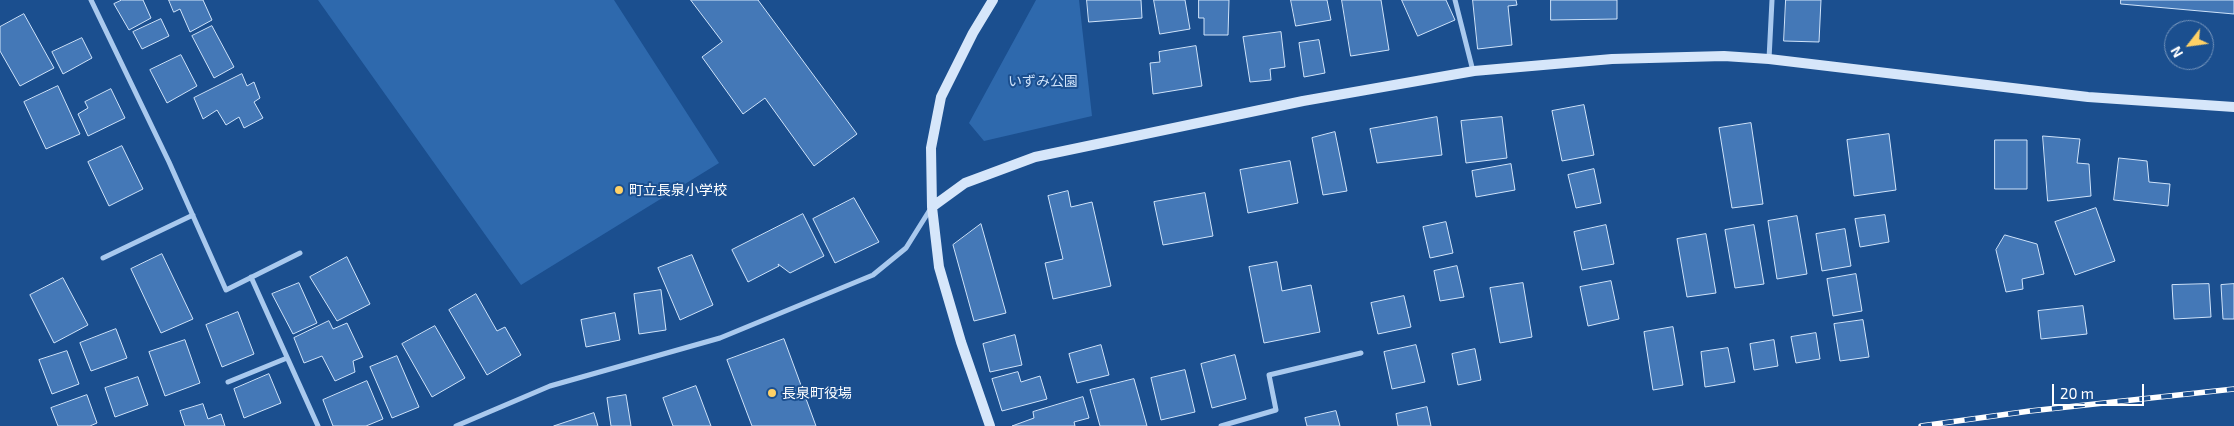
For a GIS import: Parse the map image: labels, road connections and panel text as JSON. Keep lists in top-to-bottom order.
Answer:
{
  "parks": ["いずみ公園"],
  "places": ["町立長泉小学校", "長泉町役場"],
  "scale_bar": "20 m",
  "north": "bottom left"
}
